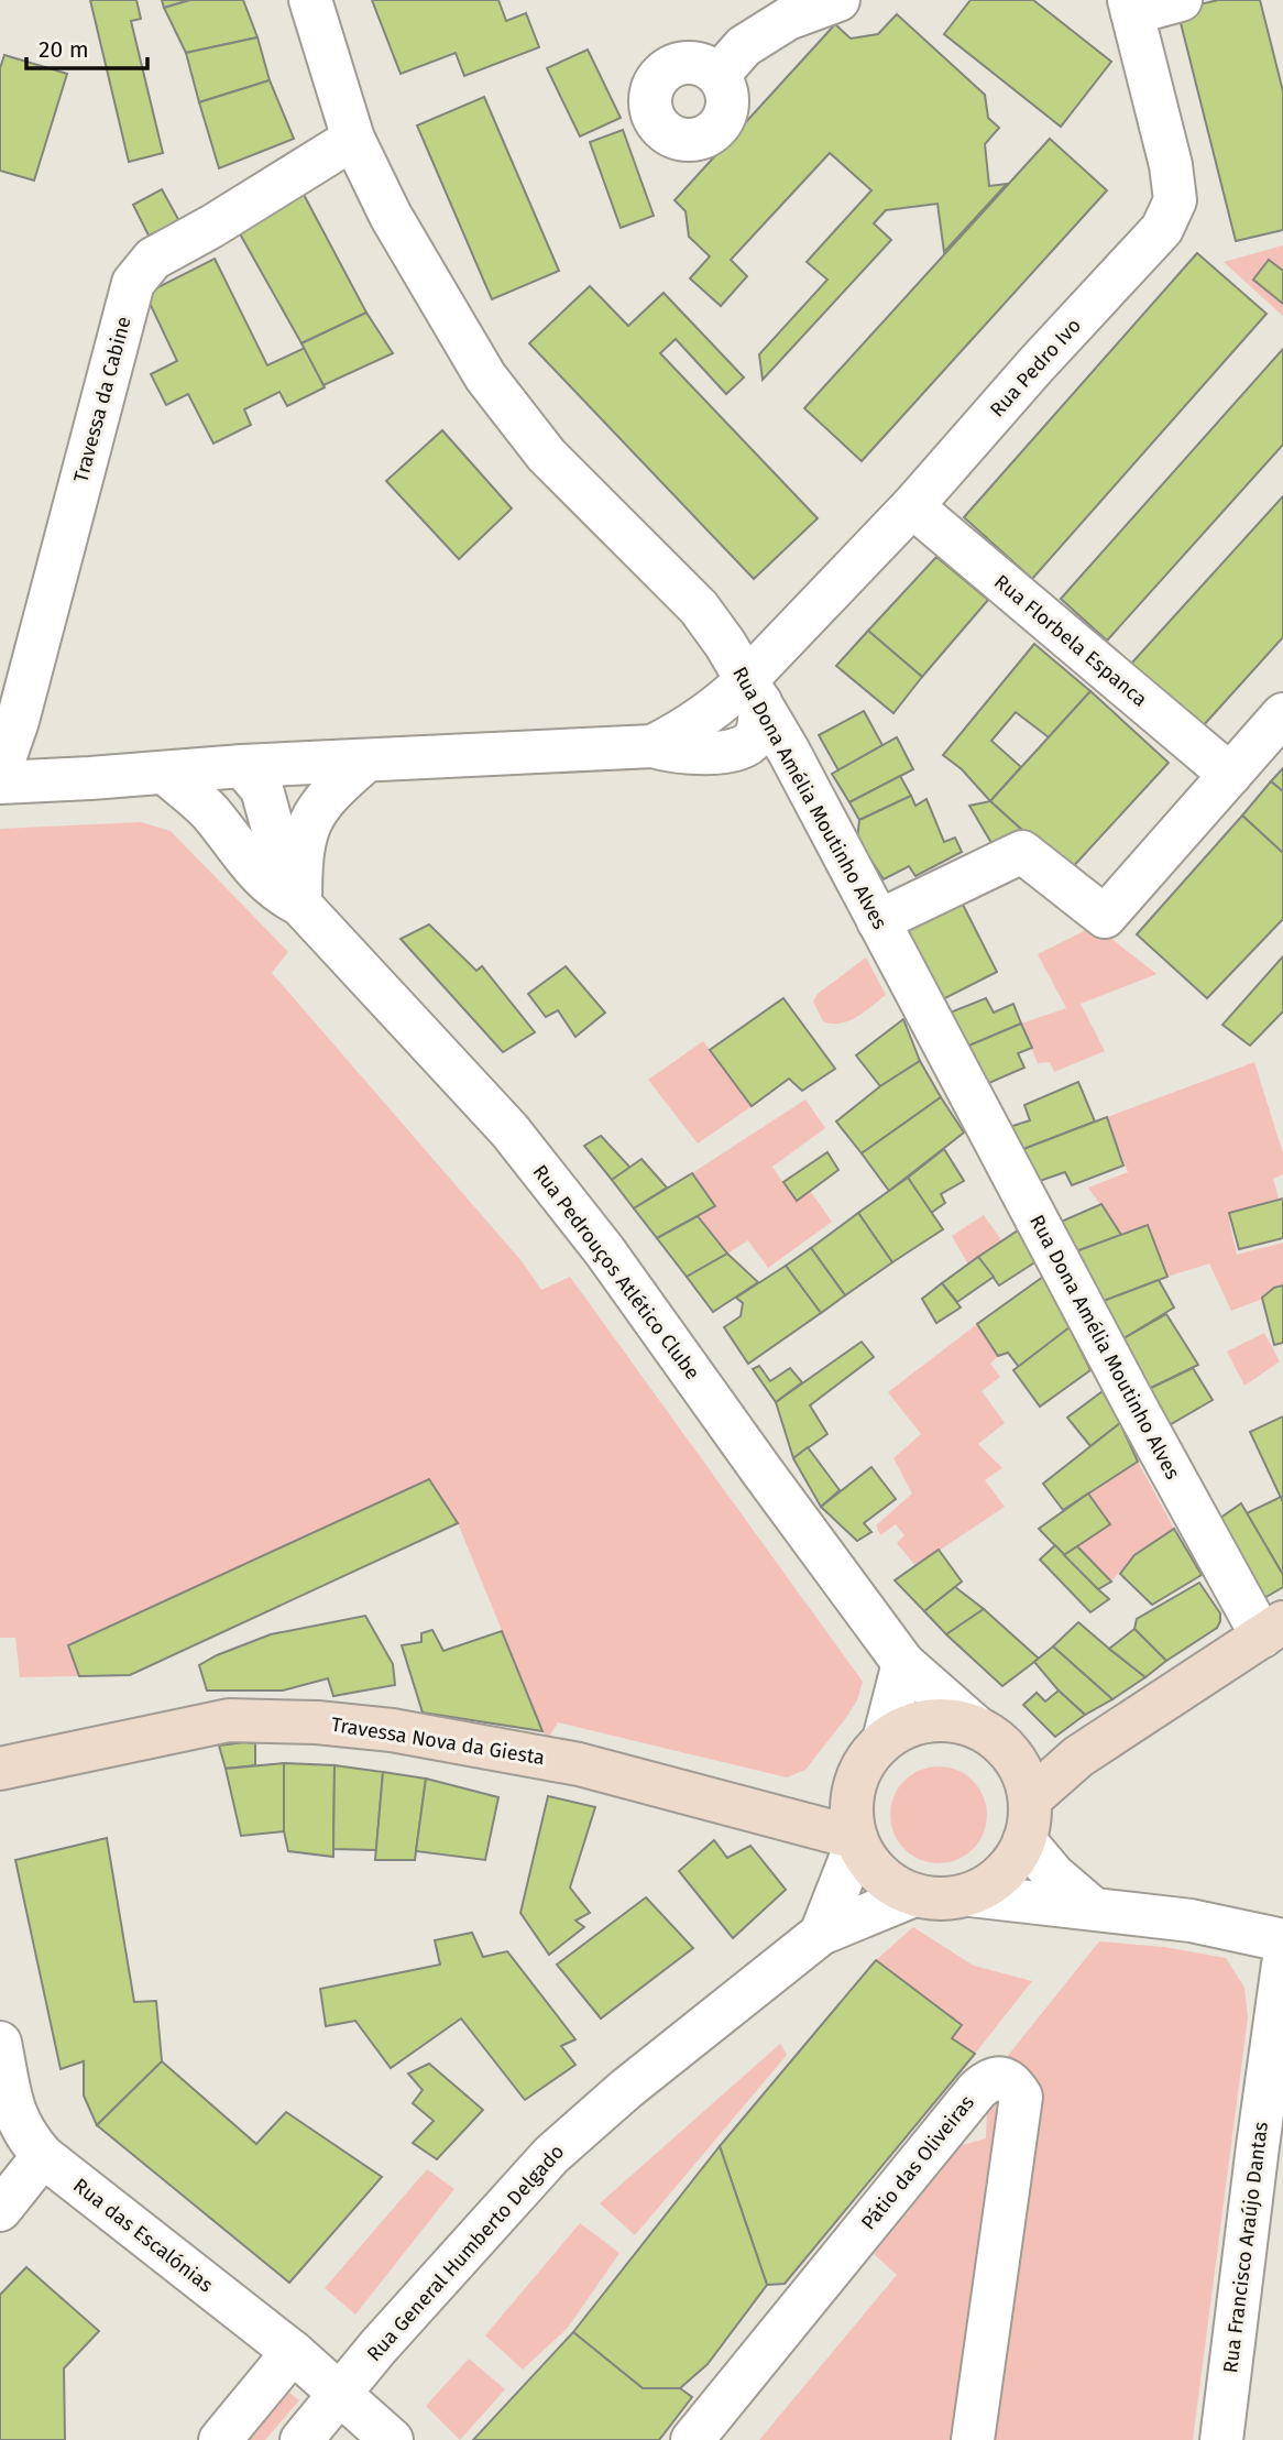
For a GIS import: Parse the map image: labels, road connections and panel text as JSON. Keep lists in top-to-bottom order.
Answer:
{
  "streets": {
    "street": [
      "Rua Pedro Ivo",
      "Travessa da Cabine",
      "Rua Florbela Espanca",
      "Rua Dona Amélia Moutinho Alves",
      "Rua Pedrouços Atlético Clube",
      "Travessa Nova da Giesta",
      "Pátio das Oliveiras",
      "Rua das Escalónias",
      "Rua Francisco Araújo Dantas",
      "Rua General Humberto Delgado"
    ]
  },
  "crossings": [
    ["Rua Pedro Ivo", "Rua Florbela Espanca"],
    ["Rua Pedro Ivo", "Rua Dona Amélia Moutinho Alves"],
    ["Travessa da Cabine", "Rua Dona Amélia Moutinho Alves"],
    ["Rua Pedrouços Atlético Clube", "Travessa Nova da Giesta"],
    ["Rua Pedrouços Atlético Clube", "Rua General Humberto Delgado"],
    ["Travessa Nova da Giesta", "Rua General Humberto Delgado"],
    ["Rua das Escalónias", "Rua General Humberto Delgado"]
  ],
  "scale_bar": "20 m"
}
